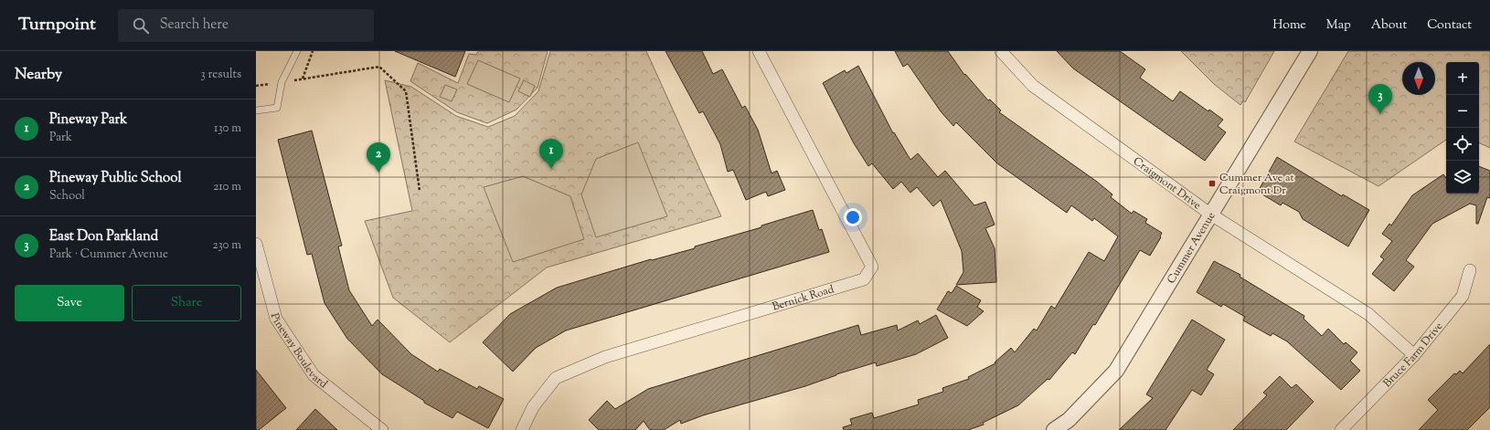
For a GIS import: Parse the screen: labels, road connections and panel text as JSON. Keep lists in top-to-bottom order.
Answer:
{
  "streets": {
    "street": [
      "Craigmont Drive",
      "Cummer Avenue",
      "Bernick Road",
      "Pineway Boulevard",
      "Bruce Farm Drive"
    ]
  },
  "crossings": [
    ["Craigmont Drive", "Cummer Avenue"],
    ["Craigmont Drive", "Bruce Farm Drive"]
  ],
  "places": {
    "transit": ["Cummer Ave at Craigmont Dr"]
  },
  "north": "bottom",
  "page": {
    "header": "Turnpoint",
    "search": "Search here",
    "nav": [
      "Home",
      "Map",
      "About",
      "Contact"
    ],
    "heading": ["Nearby", "3 results"],
    "map_buttons": ["+", "−"],
    "pins": ["3", "1", "2"],
    "list": [
      {
        "mark": "1",
        "name": "Pineway Park",
        "note": "Park",
        "value": "130 m"
      },
      {
        "mark": "2",
        "name": "Pineway Public School",
        "note": "School",
        "value": "210 m"
      },
      {
        "mark": "3",
        "name": "East Don Parkland",
        "note": "Park · Cummer Avenue",
        "value": "230 m"
      }
    ],
    "buttons": ["Save", "Share"]
  }
}
